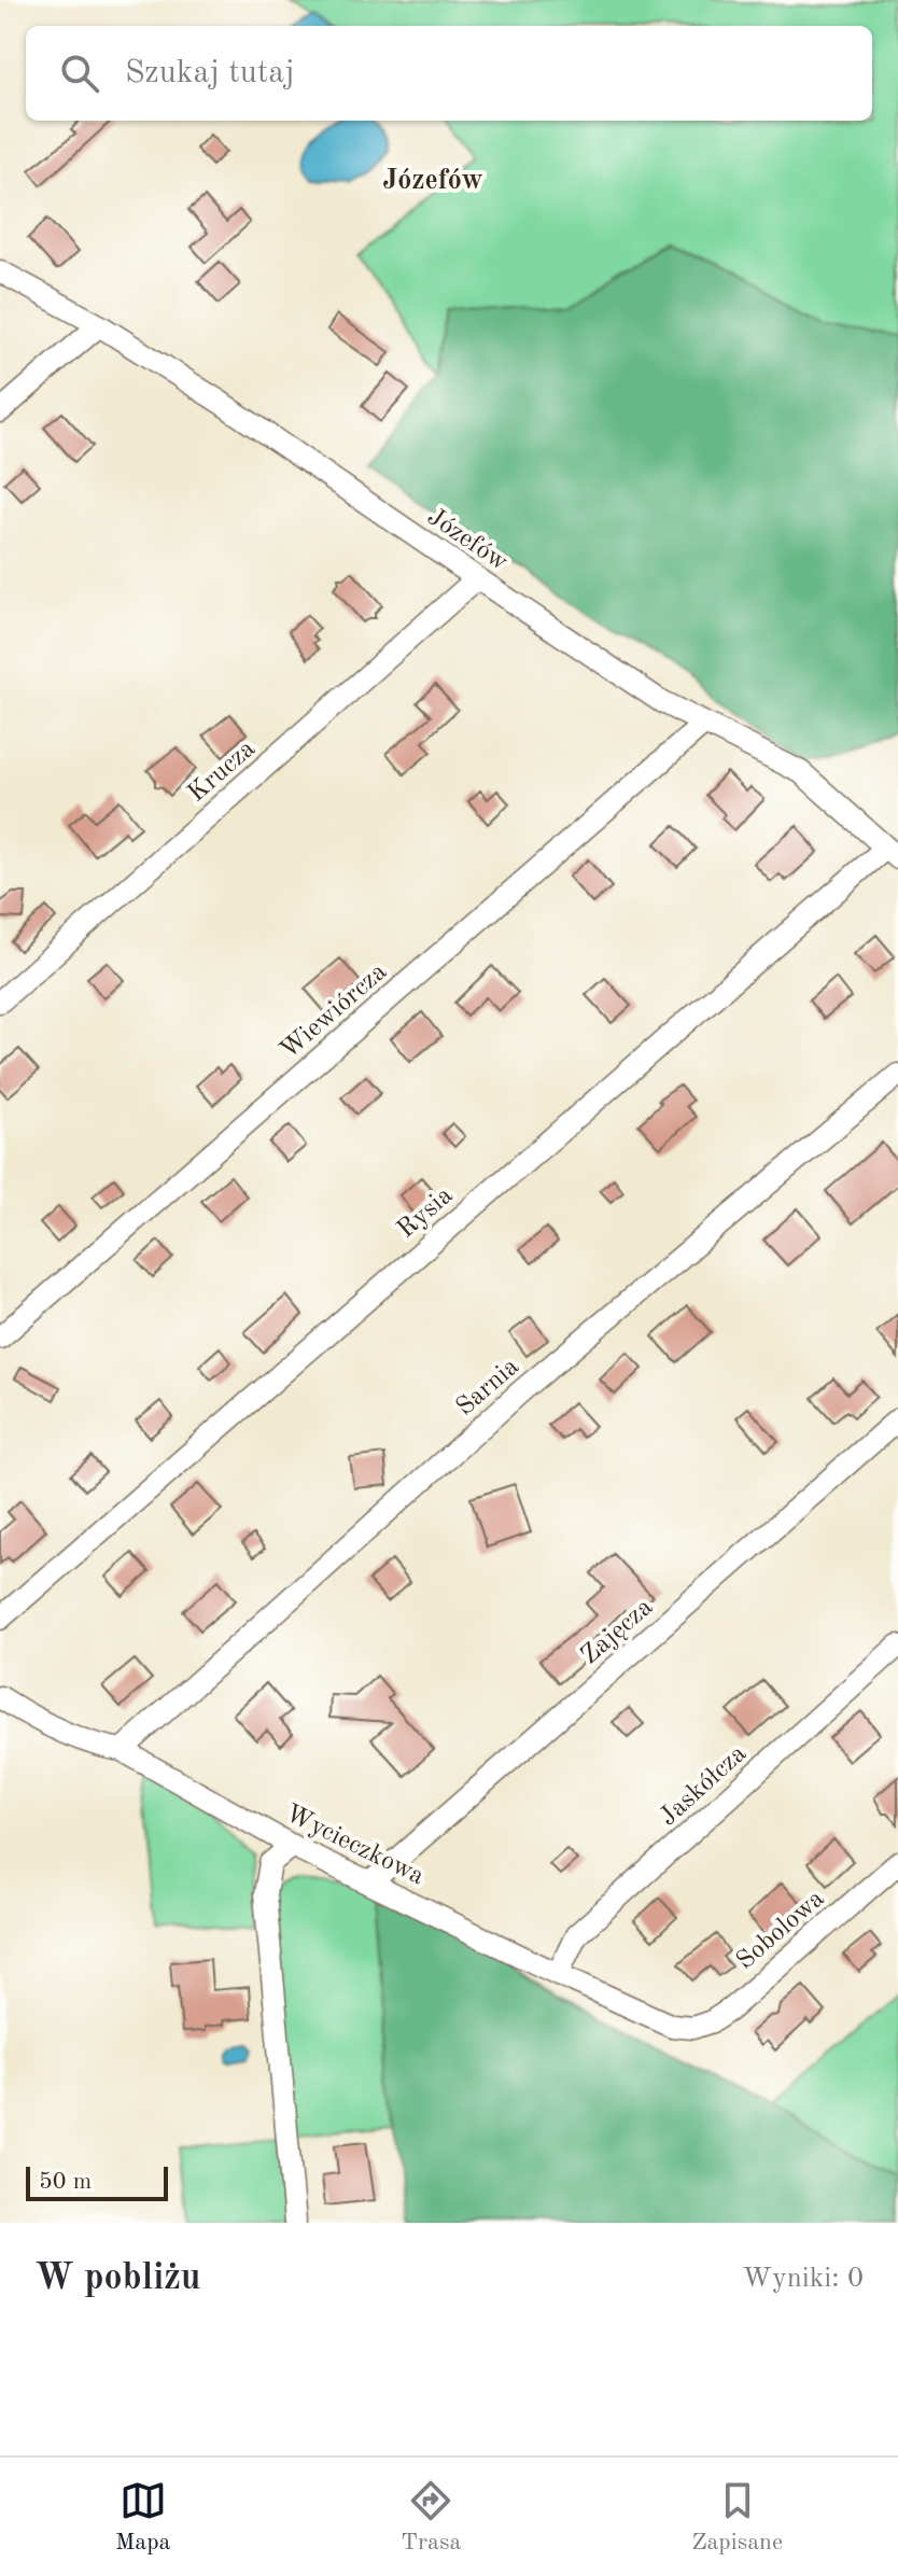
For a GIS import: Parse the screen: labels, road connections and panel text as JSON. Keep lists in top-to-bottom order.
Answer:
{
  "streets": {
    "street": [
      "Józefów",
      "Krucza",
      "Wiewiórcza",
      "Rysia",
      "Sarnia",
      "Zajęcza",
      "Jaskółcza",
      "Wycieczkowa",
      "Sobolowa"
    ]
  },
  "crossings": [
    ["Józefów", "Krucza"],
    ["Józefów", "Wiewiórcza"],
    ["Józefów", "Rysia"],
    ["Sarnia", "Wycieczkowa"],
    ["Zajęcza", "Wycieczkowa"],
    ["Jaskółcza", "Wycieczkowa"],
    ["Wycieczkowa", "Sobolowa"]
  ],
  "districts": ["Józefów"],
  "scale_bar": "50 m",
  "page": {
    "search": "Szukaj tutaj",
    "scale": "50 m",
    "heading": ["W pobliżu", "Wyniki: 0"],
    "nav": ["Mapa", "Trasa", "Zapisane"]
  }
}
